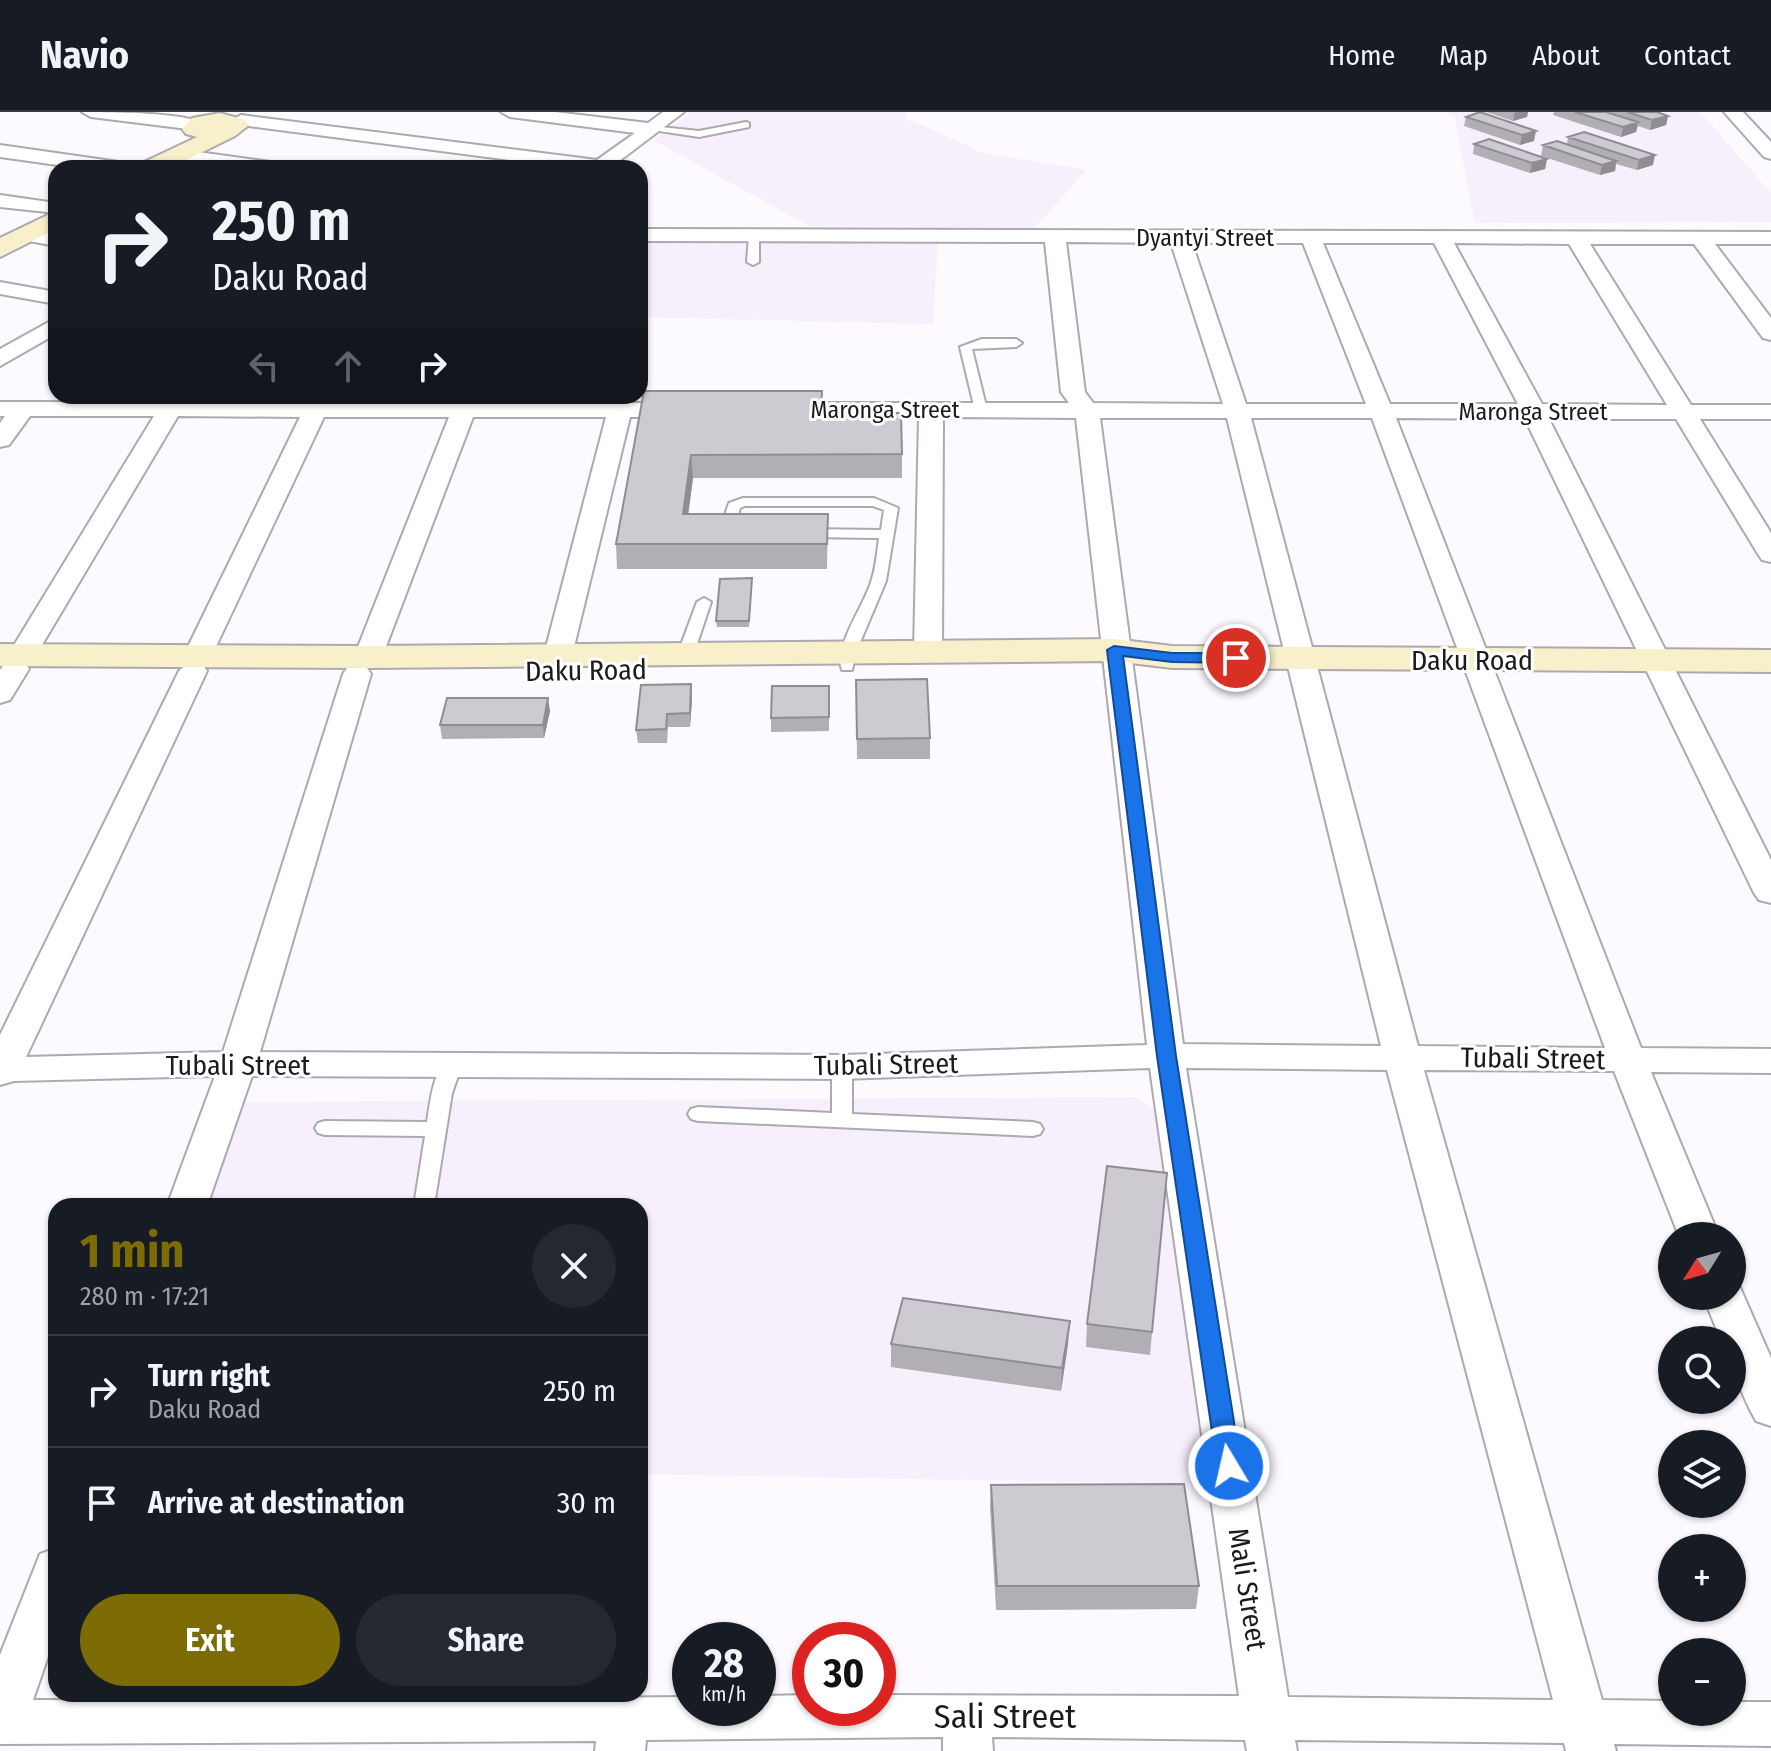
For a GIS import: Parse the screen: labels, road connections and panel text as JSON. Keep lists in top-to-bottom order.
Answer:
{
  "streets": {
    "street": [
      "Dyantyi Street",
      "Maronga Street",
      "Daku Road",
      "Tubali Street",
      "Mali Street",
      "Sali Street"
    ]
  },
  "crossings": [
    ["Dyantyi Street", "Mali Street"],
    ["Maronga Street", "Mali Street"],
    ["Daku Road", "Mali Street"],
    ["Tubali Street", "Mali Street"],
    ["Mali Street", "Sali Street"]
  ],
  "north": "bottom left",
  "page": {
    "header": "Navio",
    "nav": [
      "Home",
      "Map",
      "About",
      "Contact"
    ],
    "turn": ["250 m", "Daku Road"],
    "heading": ["1 min", "280 m · 17:21"],
    "map_buttons": ["+", "−"],
    "list": [
      {
        "name": "Turn right",
        "note": "Daku Road",
        "value": "250 m"
      },
      {
        "name": "Arrive at destination",
        "value": "30 m"
      }
    ],
    "buttons": ["Exit", "Share"],
    "speed": "28 km/h",
    "limit": "30"
  }
}
